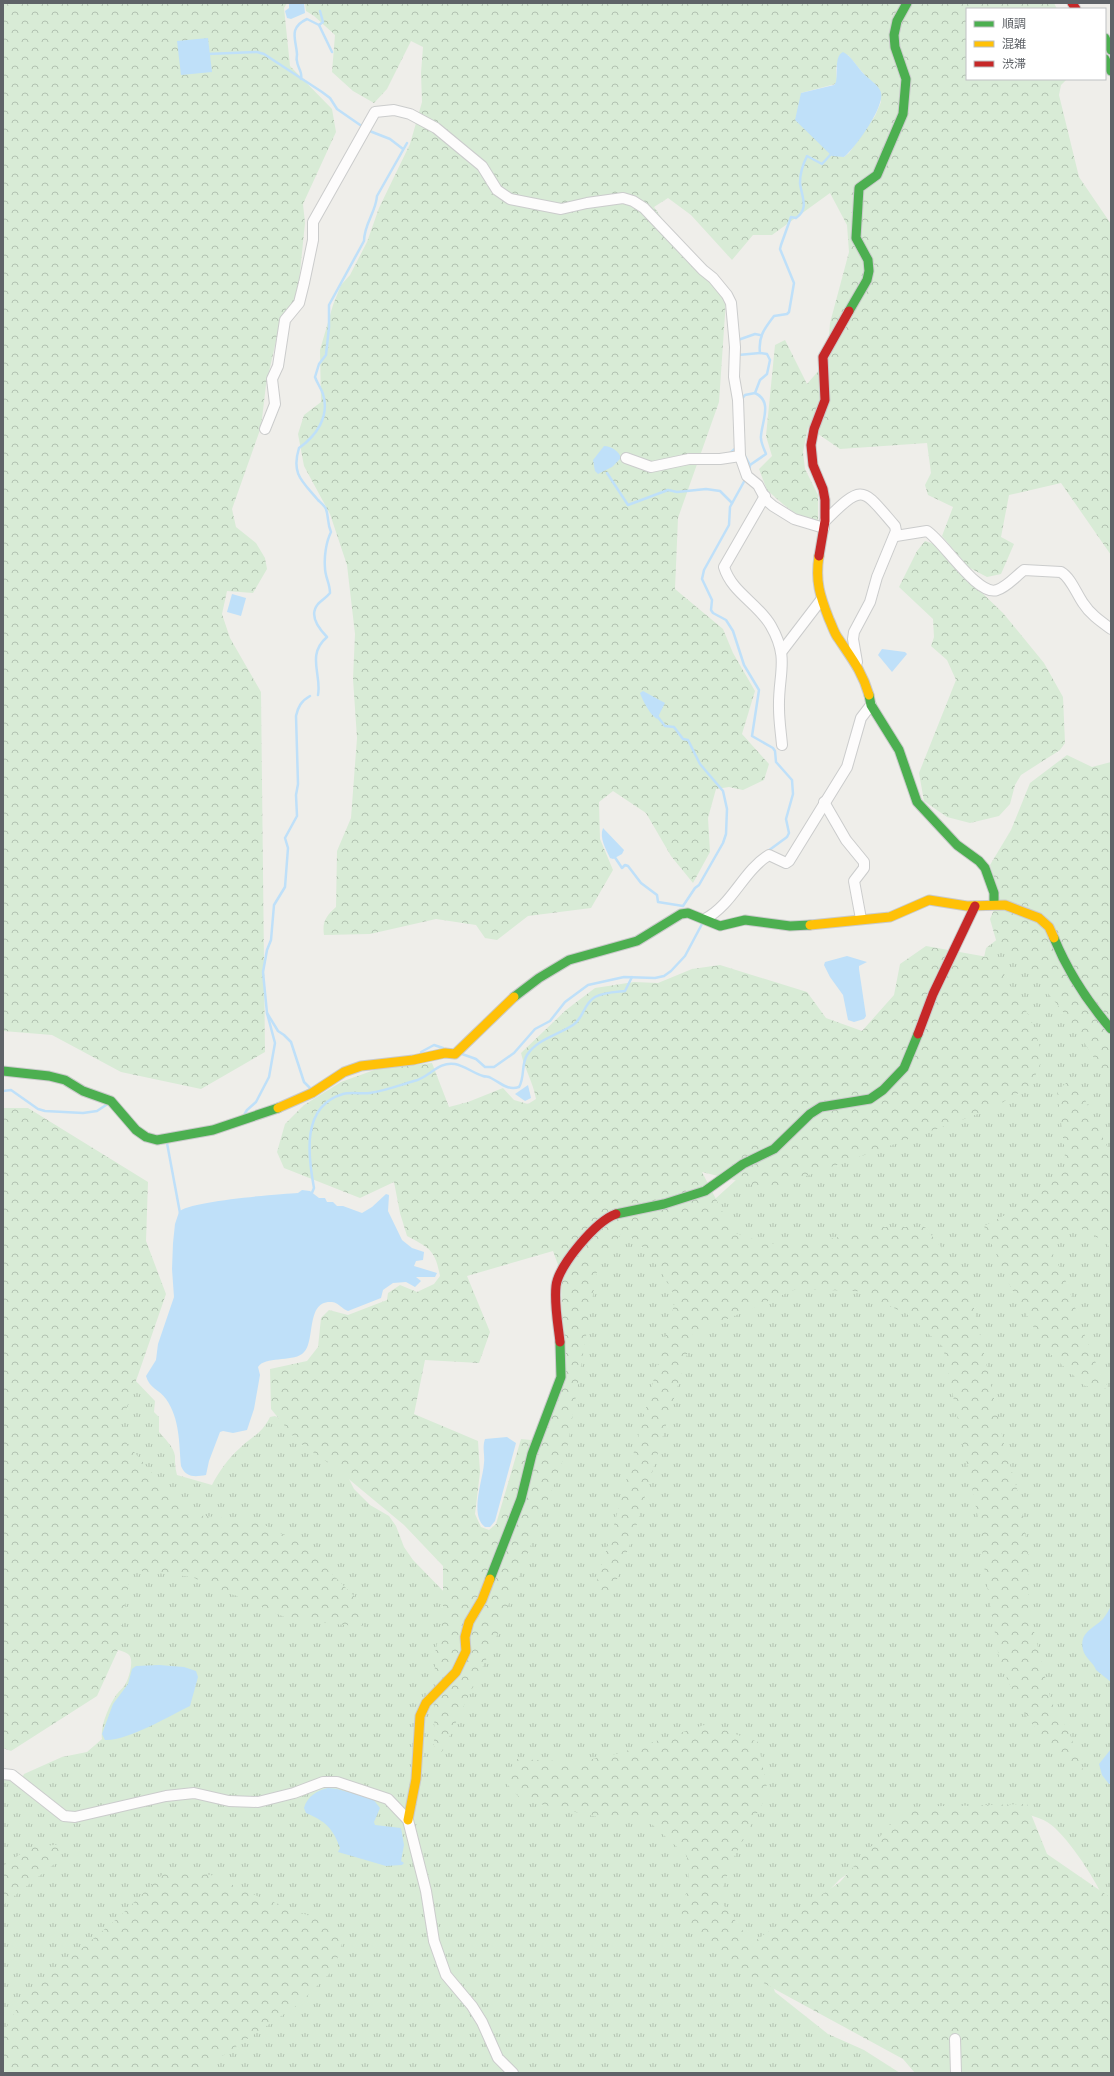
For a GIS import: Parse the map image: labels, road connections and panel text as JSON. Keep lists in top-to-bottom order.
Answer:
{
  "legend": ["順調", "混雑", "渋滞"]
}
